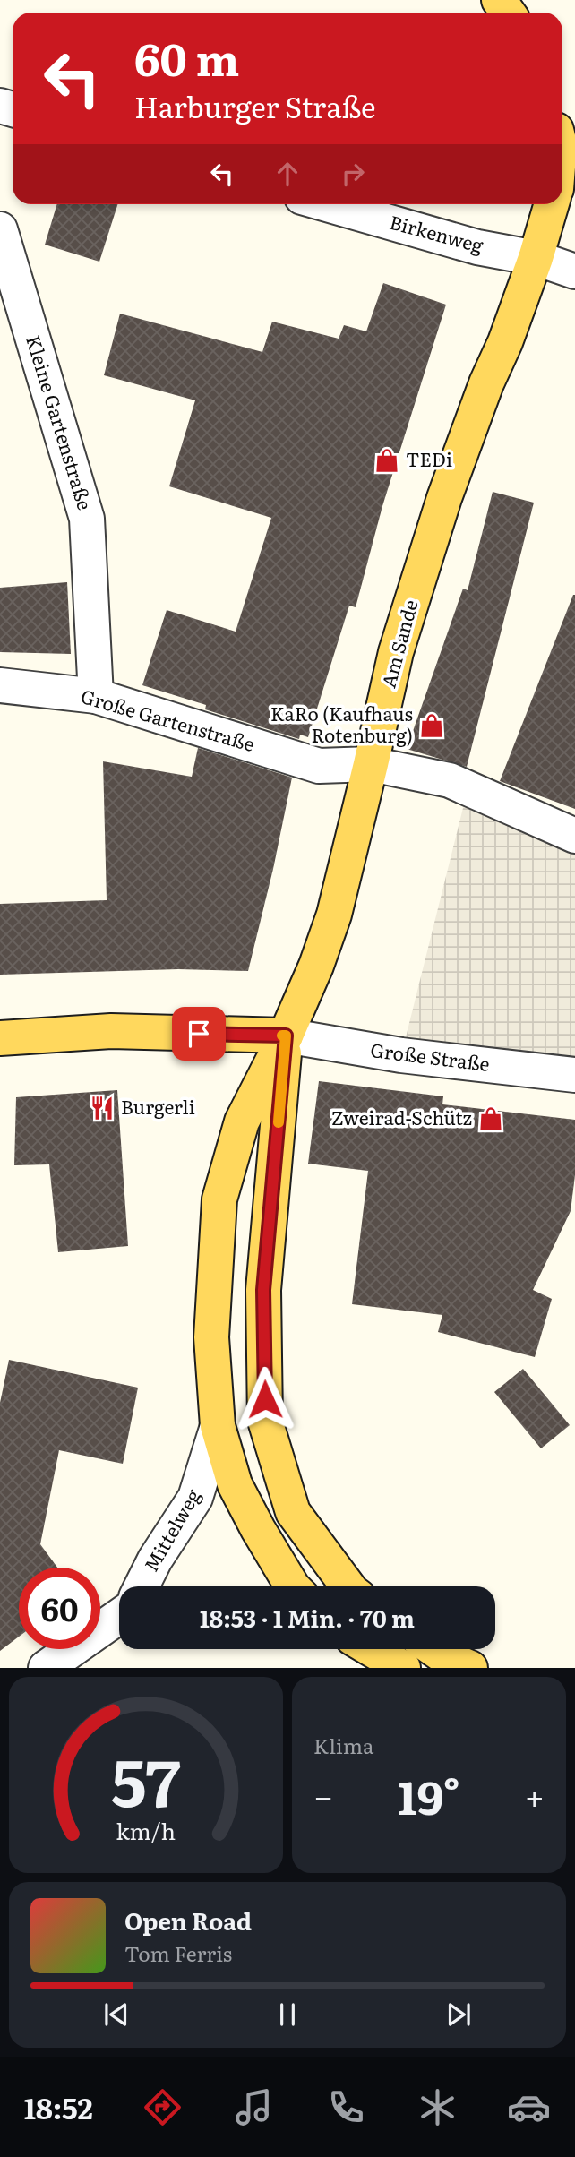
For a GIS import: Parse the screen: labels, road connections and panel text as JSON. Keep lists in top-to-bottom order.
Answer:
{
  "streets": {
    "main road": ["Am Sande"],
    "street": [
      "Birkenweg",
      "Kleine Gartenstraße",
      "Große Gartenstraße",
      "Große Straße",
      "Mittelweg"
    ]
  },
  "crossings": [
    ["Birkenweg", "Am Sande"],
    ["Kleine Gartenstraße", "Große Gartenstraße"],
    ["Am Sande", "Große Gartenstraße"],
    ["Am Sande", "Große Straße"],
    ["Am Sande", "Mittelweg"]
  ],
  "places": {
    "shop": ["TEDi", "KaRo (Kaufhaus Rotenburg)", "Zweirad-Schütz"],
    "restaurant": ["Burgerli"]
  },
  "page": {
    "turn": ["60 m", "Harburger Straße"],
    "limit": "60",
    "trip": "18:53 · 1 Min. · 70 m",
    "tile": "Klima",
    "heat": ["−", "19°", "+"],
    "song": ["Open Road", "Tom Ferris"],
    "tabs": "18:52",
    "gauge": ["57", "km/h"]
  }
}
